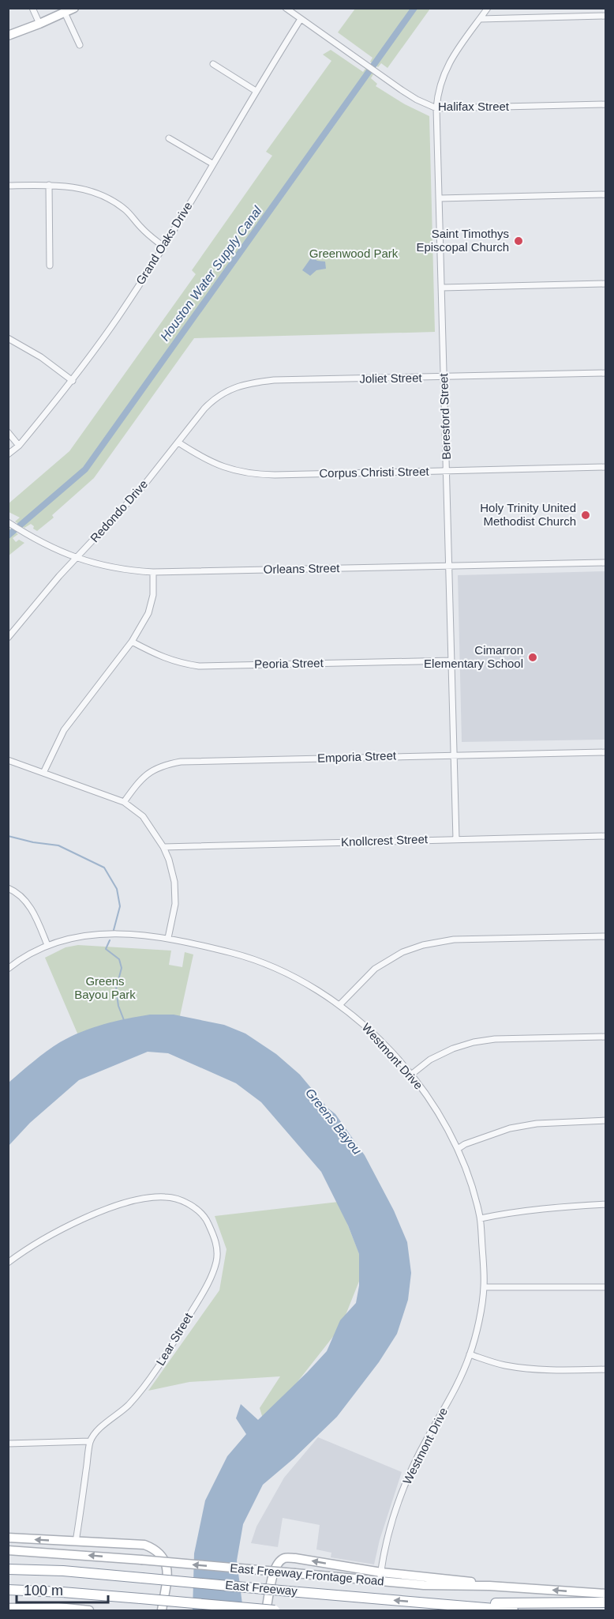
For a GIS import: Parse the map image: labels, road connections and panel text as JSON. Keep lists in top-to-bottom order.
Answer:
{
  "streets": {
    "highway": ["East Freeway"],
    "main road": ["East Freeway Frontage Road"],
    "street": [
      "Halifax Street",
      "Grand Oaks Drive",
      "Joliet Street",
      "Beresford Street",
      "Corpus Christi Street",
      "Redondo Drive",
      "Orleans Street",
      "Peoria Street",
      "Emporia Street",
      "Knollcrest Street",
      "Westmont Drive",
      "Lear Street"
    ]
  },
  "crossings": [
    ["Halifax Street", "Grand Oaks Drive"],
    ["Halifax Street", "Beresford Street"],
    ["Joliet Street", "Beresford Street"],
    ["Joliet Street", "Redondo Drive"],
    ["Beresford Street", "Corpus Christi Street"],
    ["Beresford Street", "Orleans Street"],
    ["Beresford Street", "Peoria Street"],
    ["Beresford Street", "Emporia Street"],
    ["Beresford Street", "Knollcrest Street"],
    ["Corpus Christi Street", "Redondo Drive"],
    ["Redondo Drive", "Orleans Street"],
    ["Westmont Drive", "East Freeway Frontage Road"]
  ],
  "water": ["Houston Water Supply Canal", "Greens Bayou"],
  "parks": ["Greenwood Park", "Greens Bayou Park"],
  "places": ["Saint Timothys Episcopal Church", "Holy Trinity United Methodist Church", "Cimarron Elementary School"],
  "scale_bar": "100 m"
}
